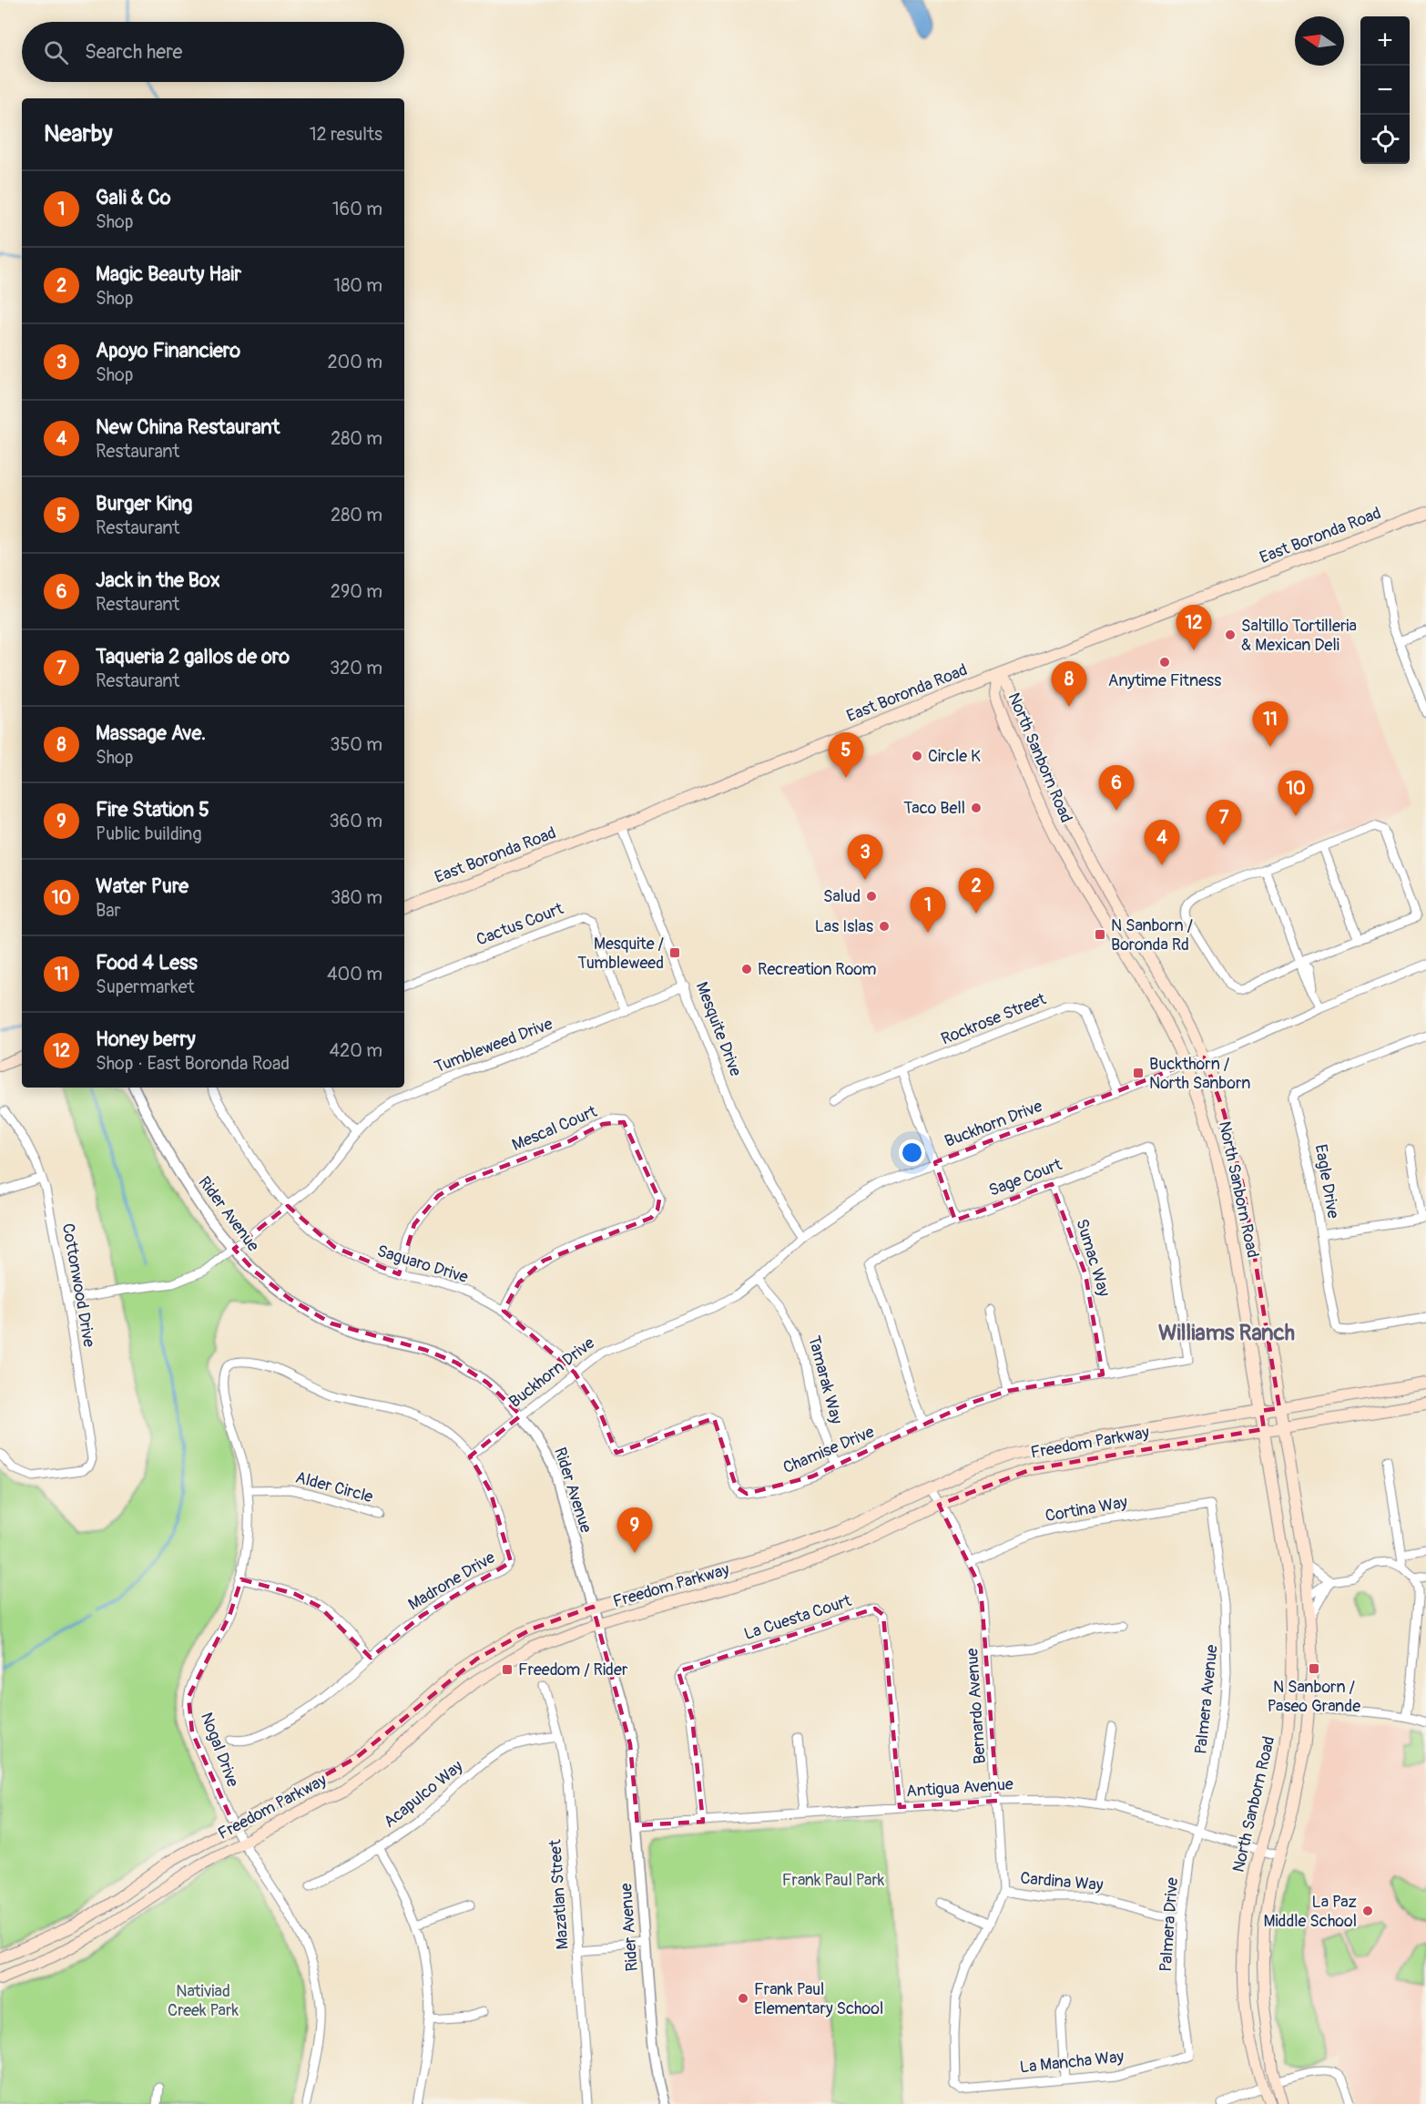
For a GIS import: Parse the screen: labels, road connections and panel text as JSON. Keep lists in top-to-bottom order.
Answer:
{
  "streets": {
    "main road": ["East Boronda Road", "North Sanborn Road", "Freedom Parkway"],
    "street": [
      "Cactus Court",
      "Rockrose Street",
      "Mesquite Drive",
      "Tumbleweed Drive",
      "Buckhorn Drive",
      "Mescal Court",
      "Sage Court",
      "Eagle Drive",
      "Rider Avenue",
      "Sumac Way",
      "Saguaro Drive",
      "Cottonwood Drive",
      "Tamarak Way",
      "Chamise Drive",
      "Alder Circle",
      "Cortina Way",
      "Madrone Drive",
      "La Cuesta Court",
      "Palmera Avenue",
      "Bernardo Avenue",
      "Nogal Drive",
      "Antigua Avenue",
      "Acapulco Way",
      "Cardina Way",
      "Mazatlan Street",
      "Palmera Drive",
      "La Mancha Way"
    ]
  },
  "crossings": [
    ["East Boronda Road", "North Sanborn Road"],
    ["East Boronda Road", "Mesquite Drive"],
    ["North Sanborn Road", "Buckhorn Drive"],
    ["North Sanborn Road", "Freedom Parkway"],
    ["North Sanborn Road", "Antigua Avenue"],
    ["Cactus Court", "Tumbleweed Drive"],
    ["Rockrose Street", "Buckhorn Drive"],
    ["Mesquite Drive", "Tumbleweed Drive"],
    ["Mesquite Drive", "Buckhorn Drive"],
    ["Tumbleweed Drive", "Rider Avenue"],
    ["Tumbleweed Drive", "Saguaro Drive"],
    ["Tumbleweed Drive", "Cottonwood Drive"],
    ["Buckhorn Drive", "Rider Avenue"],
    ["Buckhorn Drive", "Saguaro Drive"],
    ["Buckhorn Drive", "Tamarak Way"],
    ["Buckhorn Drive", "Chamise Drive"],
    ["Buckhorn Drive", "Madrone Drive"],
    ["Mescal Court", "Saguaro Drive"],
    ["Sage Court", "Sumac Way"],
    ["Sage Court", "Chamise Drive"],
    ["Rider Avenue", "Freedom Parkway"],
    ["Rider Avenue", "Antigua Avenue"],
    ["Sumac Way", "Chamise Drive"],
    ["Saguaro Drive", "Chamise Drive"],
    ["Tamarak Way", "Chamise Drive"],
    ["Freedom Parkway", "Bernardo Avenue"],
    ["Freedom Parkway", "Nogal Drive"],
    ["Alder Circle", "Nogal Drive"],
    ["Cortina Way", "Palmera Avenue"],
    ["Cortina Way", "Bernardo Avenue"],
    ["Madrone Drive", "Nogal Drive"],
    ["La Cuesta Court", "Antigua Avenue"],
    ["Palmera Avenue", "Antigua Avenue"],
    ["Palmera Avenue", "Palmera Drive"],
    ["Bernardo Avenue", "Antigua Avenue"],
    ["Bernardo Avenue", "Cardina Way"],
    ["Bernardo Avenue", "La Mancha Way"],
    ["Antigua Avenue", "Palmera Drive"],
    ["Acapulco Way", "Mazatlan Street"],
    ["Cardina Way", "Palmera Drive"],
    ["Palmera Drive", "La Mancha Way"]
  ],
  "districts": ["Williams Ranch"],
  "parks": ["Frank Paul Park", "Nativiad Creek Park"],
  "places": {
    "other": [
      "Saltillo Tortilleria & Mexican Deli",
      "Anytime Fitness",
      "Circle K",
      "Taco Bell",
      "Salud",
      "Las Islas",
      "Recreation Room",
      "La Paz Middle School",
      "Frank Paul Elementary School"
    ],
    "transit": [
      "N Sanborn / Boronda Rd",
      "Mesquite / Tumbleweed",
      "Buckthorn / North Sanborn",
      "N Sanborn / Paseo Grande",
      "Freedom / Rider"
    ]
  },
  "north": "left",
  "page": {
    "map_buttons": ["+", "−"],
    "search": "Search here",
    "heading": ["Nearby", "12 results"],
    "list": [
      {
        "mark": "1",
        "name": "Gali & Co",
        "note": "Shop",
        "value": "160 m"
      },
      {
        "mark": "2",
        "name": "Magic Beauty Hair",
        "note": "Shop",
        "value": "180 m"
      },
      {
        "mark": "3",
        "name": "Apoyo Financiero",
        "note": "Shop",
        "value": "200 m"
      },
      {
        "mark": "4",
        "name": "New China Restaurant",
        "note": "Restaurant",
        "value": "280 m"
      },
      {
        "mark": "5",
        "name": "Burger King",
        "note": "Restaurant",
        "value": "280 m"
      },
      {
        "mark": "6",
        "name": "Jack in the Box",
        "note": "Restaurant",
        "value": "290 m"
      },
      {
        "mark": "7",
        "name": "Taqueria 2 gallos de oro",
        "note": "Restaurant",
        "value": "320 m"
      },
      {
        "mark": "8",
        "name": "Massage Ave.",
        "note": "Shop",
        "value": "350 m"
      },
      {
        "mark": "9",
        "name": "Fire Station 5",
        "note": "Public building",
        "value": "360 m"
      },
      {
        "mark": "10",
        "name": "Water Pure",
        "note": "Bar",
        "value": "380 m"
      },
      {
        "mark": "11",
        "name": "Food 4 Less",
        "note": "Supermarket",
        "value": "400 m"
      },
      {
        "mark": "12",
        "name": "Honey berry",
        "note": "Shop · East Boronda Road",
        "value": "420 m"
      }
    ],
    "pins": [
      "12",
      "8",
      "11",
      "5",
      "6",
      "10",
      "7",
      "4",
      "3",
      "2",
      "1",
      "9"
    ]
  }
}
